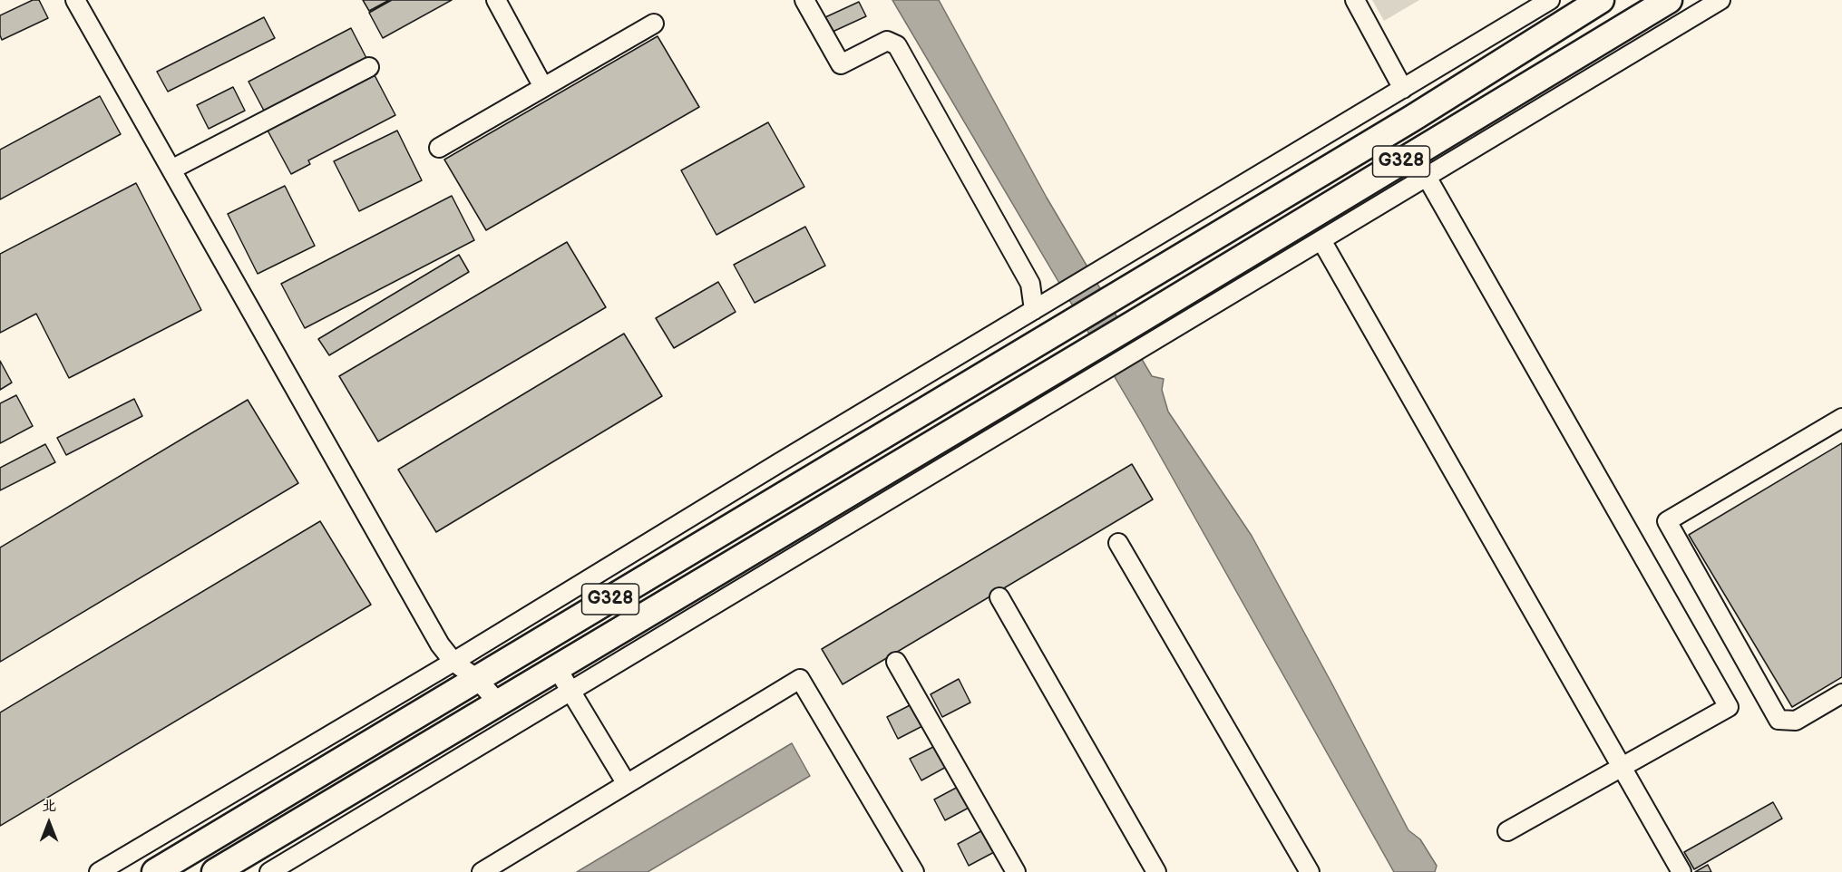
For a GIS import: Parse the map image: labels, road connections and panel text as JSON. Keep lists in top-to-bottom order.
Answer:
{
  "streets": {
    "highway": ["G328"]
  },
  "north": "top"
}
